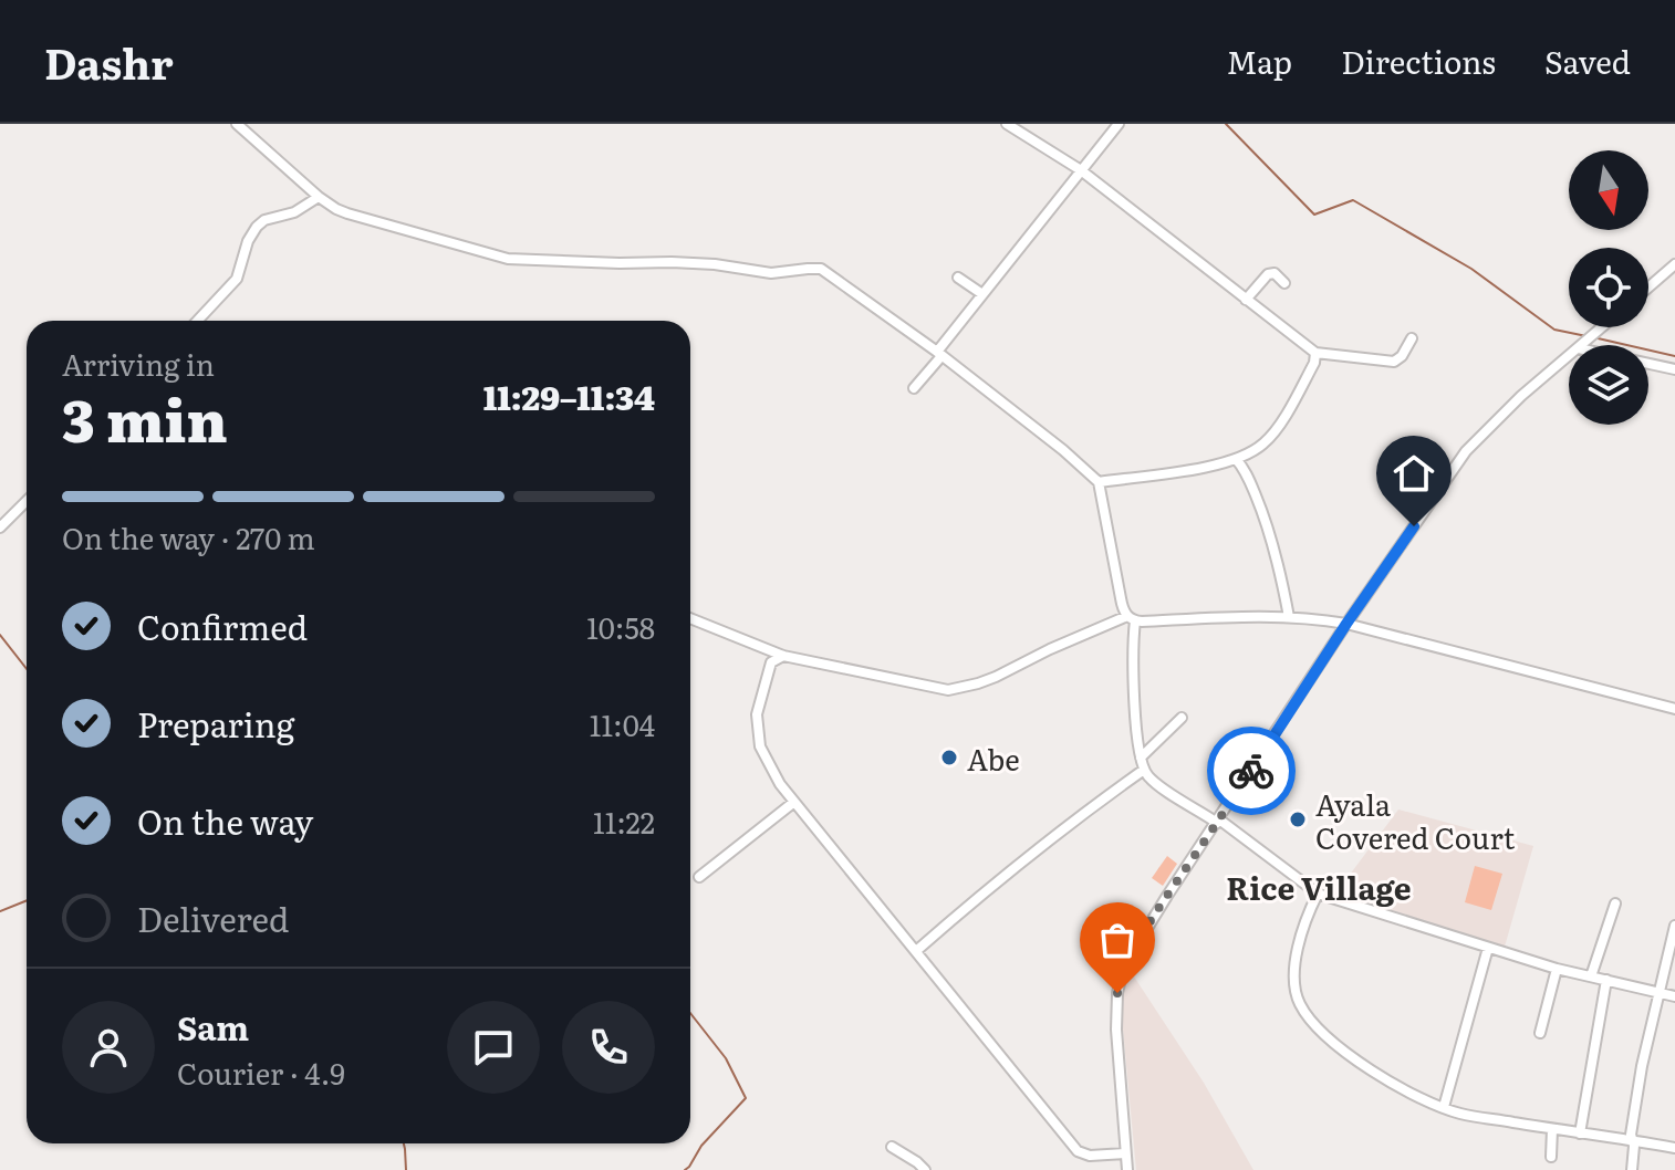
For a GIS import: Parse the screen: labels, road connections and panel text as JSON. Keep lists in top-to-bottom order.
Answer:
{
  "districts": ["Rice Village"],
  "places": ["Abe", "Ayala Covered Court"],
  "north": "bottom",
  "page": {
    "header": "Dashr",
    "nav": ["Map", "Directions", "Saved"],
    "heading": ["3 min", "Arriving in", "11:29–11:34"],
    "panel": ["Sam", "Courier · 4.9"],
    "bar": "On the way · 270 m",
    "list": [
      ["Confirmed", "10:58"],
      ["Preparing", "11:04"],
      ["On the way", "11:22"],
      "Delivered"
    ]
  }
}
